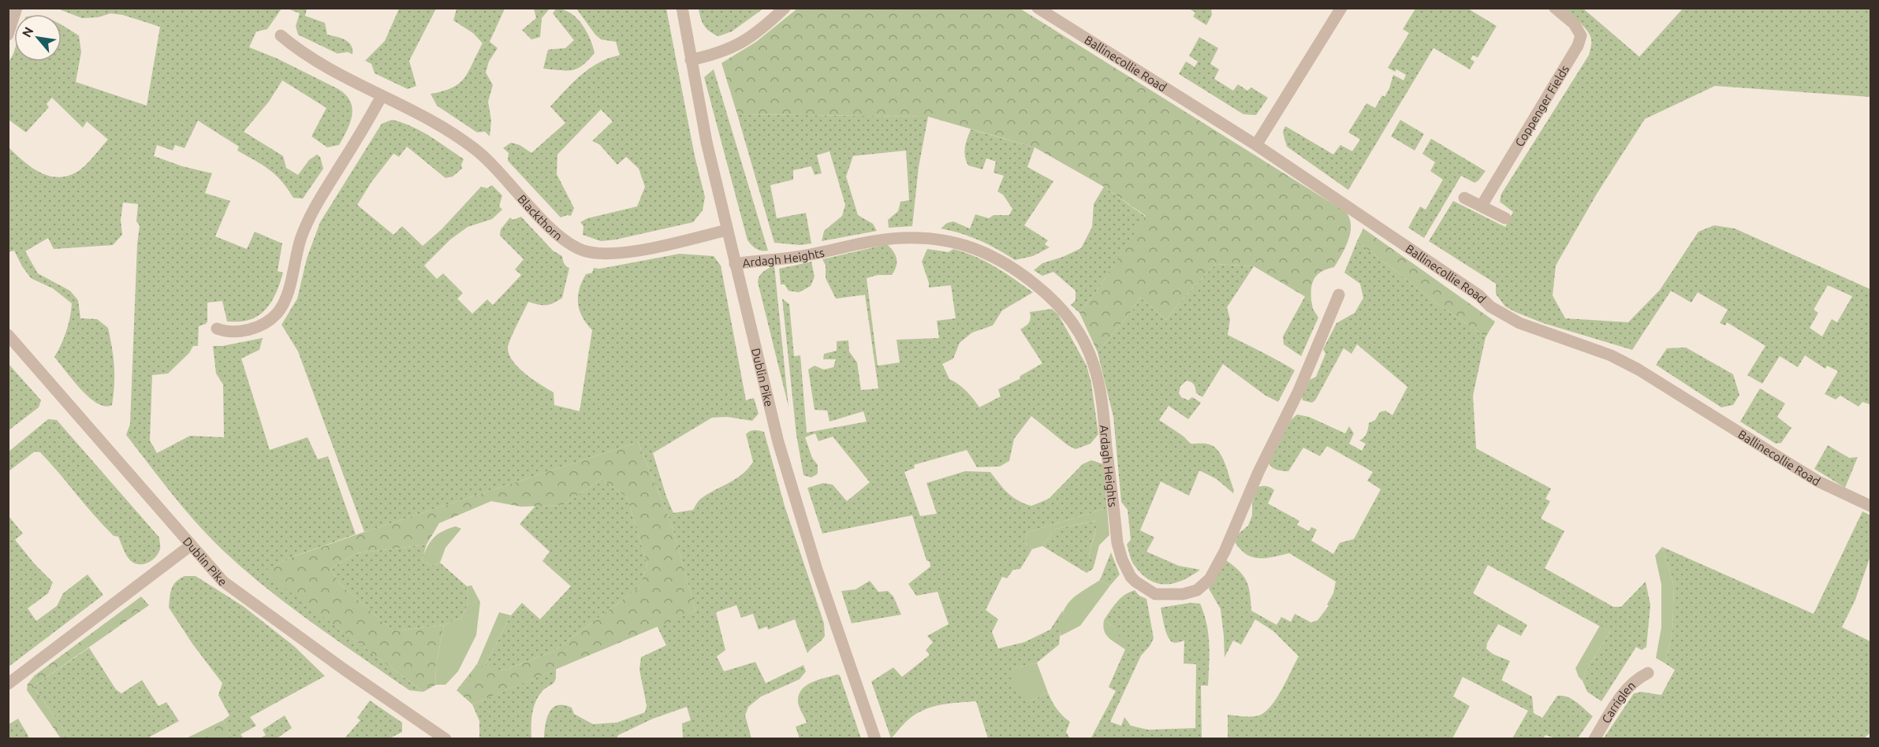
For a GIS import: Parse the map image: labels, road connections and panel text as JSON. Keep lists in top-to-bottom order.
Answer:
{
  "streets": {
    "street": [
      "Ballinecollie Road",
      "Coppenger Fields",
      "Blackthorn",
      "Ardagh Heights",
      "Dublin Pike",
      "Carriglen"
    ]
  },
  "crossings": [
    ["Blackthorn", "Dublin Pike"],
    ["Ardagh Heights", "Dublin Pike"]
  ],
  "north": "top left"
}
